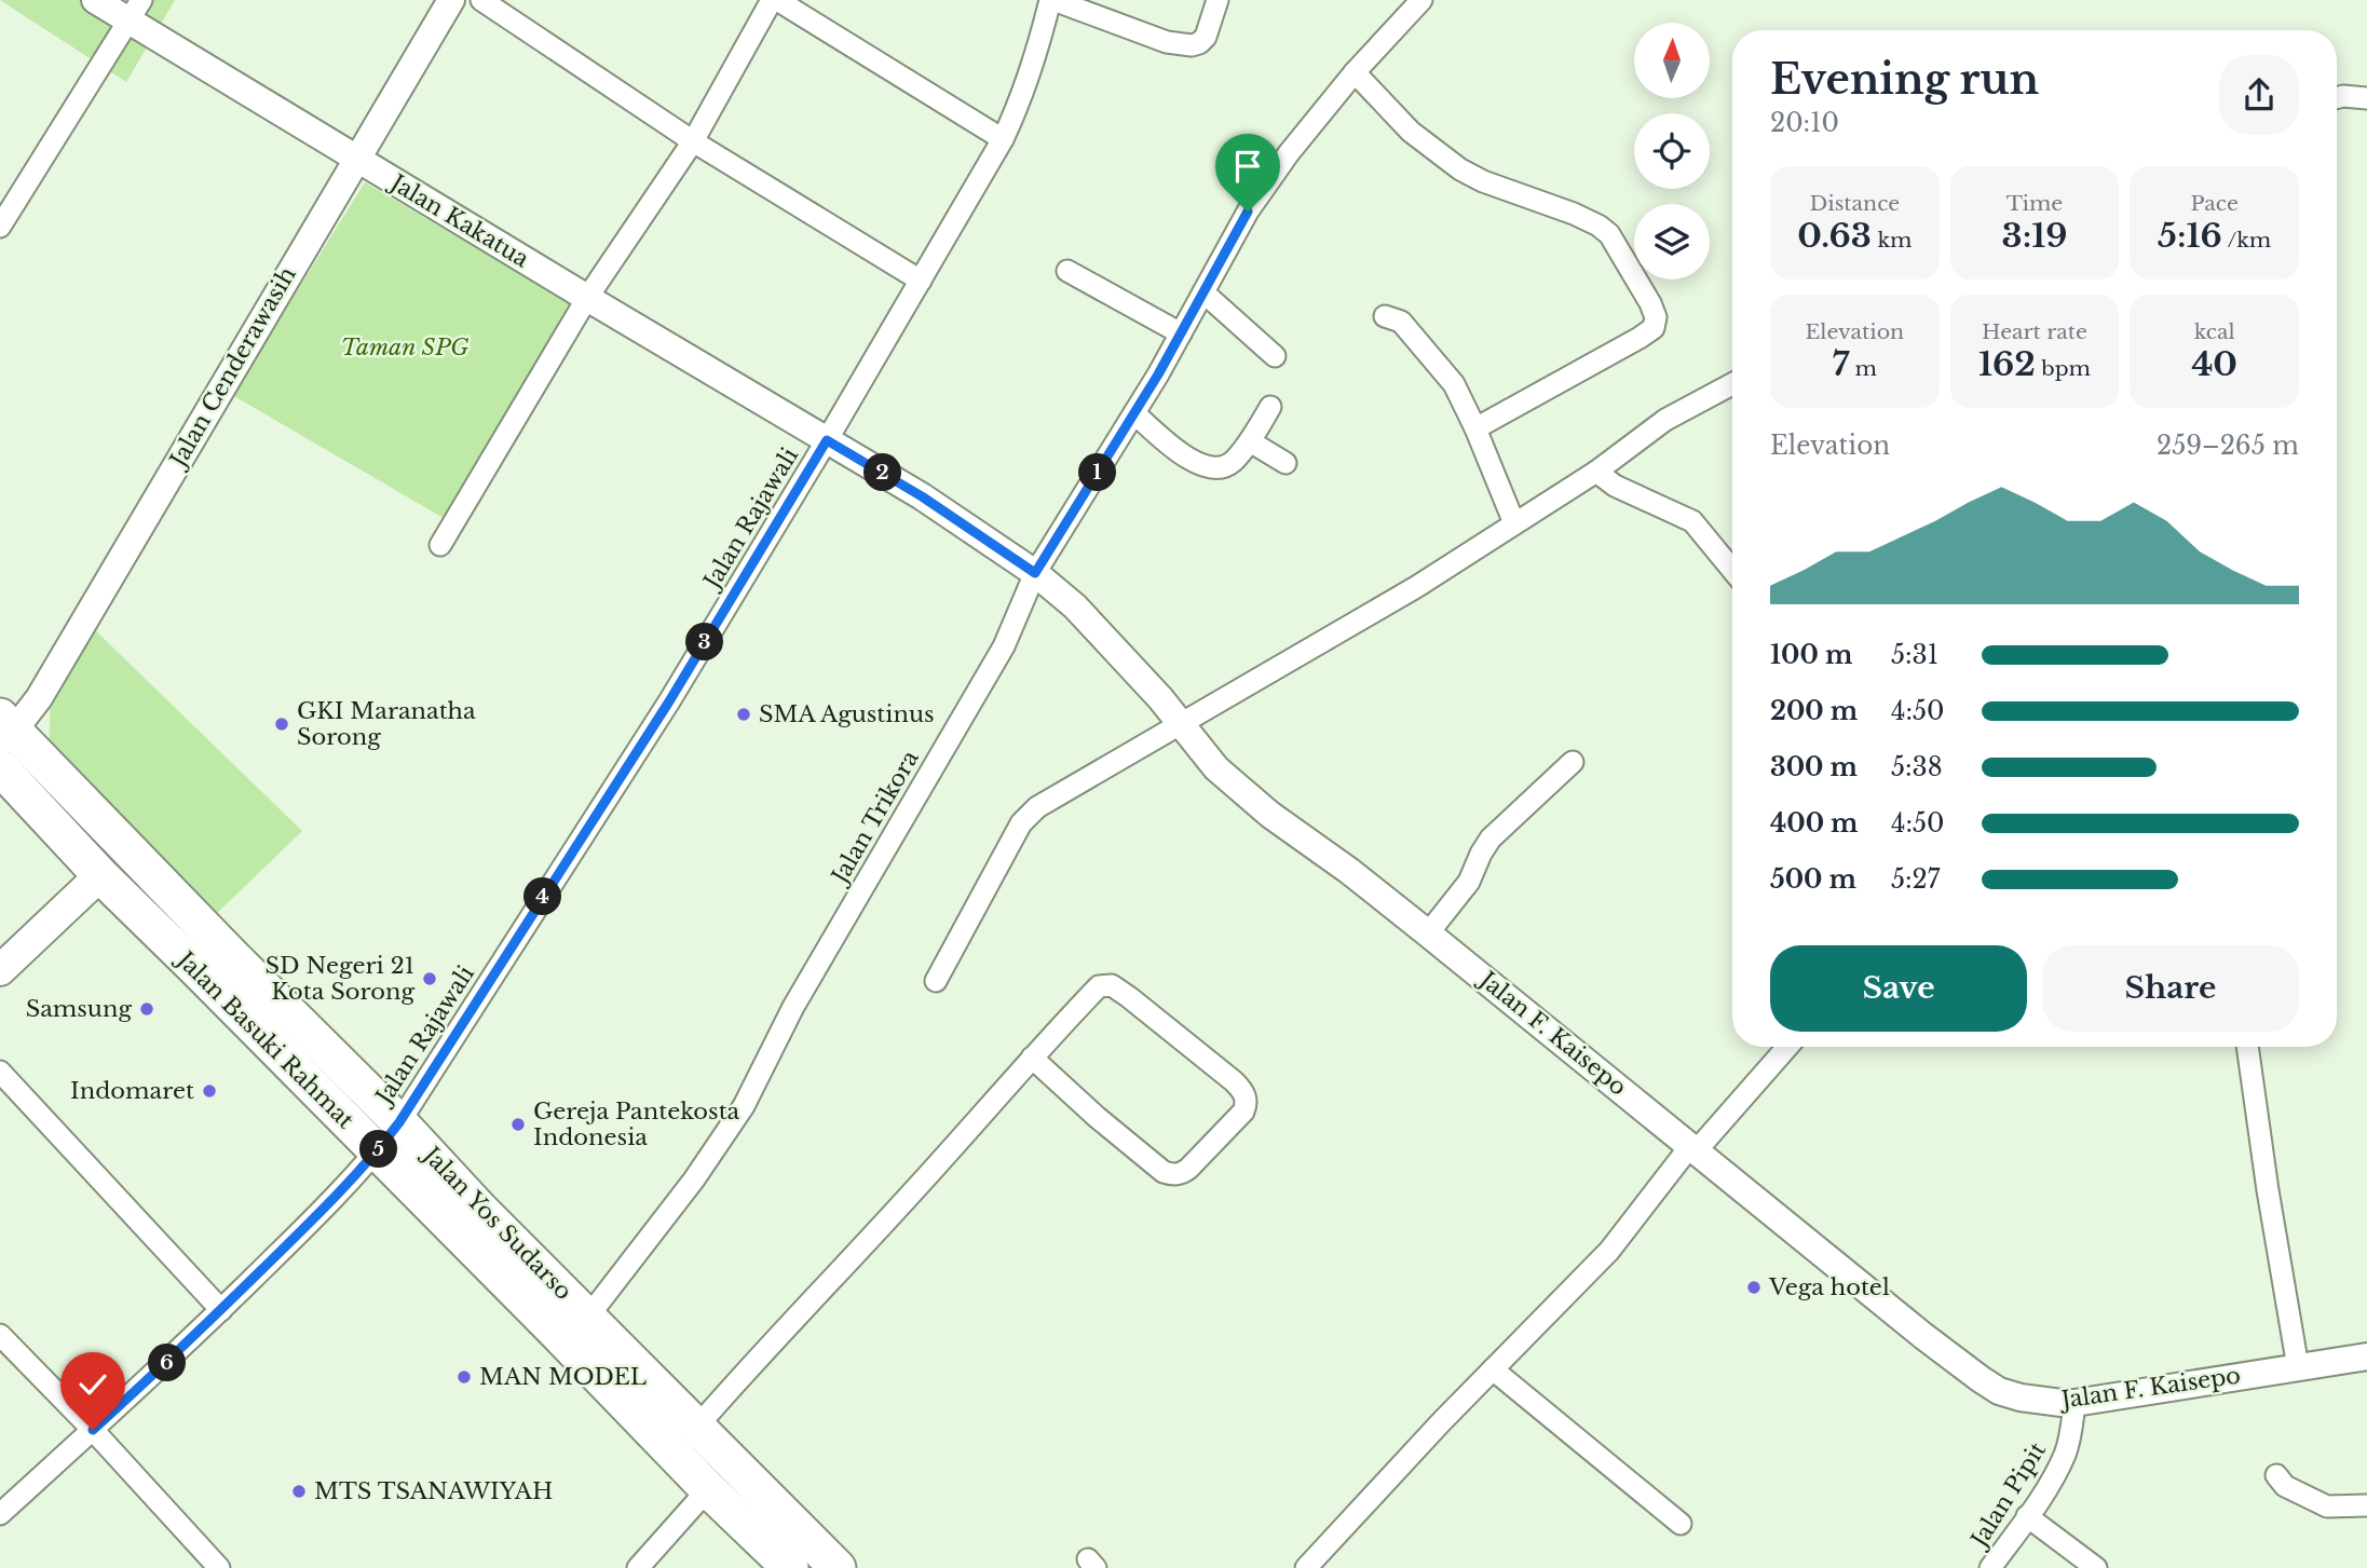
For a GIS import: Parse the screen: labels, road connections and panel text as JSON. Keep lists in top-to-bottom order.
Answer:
{
  "streets": {
    "highway": ["Jalan Basuki Rahmat", "Jalan Yos Sudarso"],
    "street": [
      "Jalan Kakatua",
      "Jalan Cenderawasih",
      "Jalan Rajawali",
      "Jalan Trikora",
      "Jalan F. Kaisepo",
      "Jalan Pipit"
    ]
  },
  "crossings": [
    ["Jalan Kakatua", "Jalan Cenderawasih"],
    ["Jalan Kakatua", "Jalan Rajawali"],
    ["Jalan Kakatua", "Jalan F. Kaisepo"],
    ["Jalan Cenderawasih", "Jalan Yos Sudarso"],
    ["Jalan Rajawali", "Jalan F. Kaisepo"],
    ["Jalan Rajawali", "Jalan Basuki Rahmat"],
    ["Jalan Rajawali", "Jalan Yos Sudarso"],
    ["Jalan Trikora", "Jalan F. Kaisepo"],
    ["Jalan Trikora", "Jalan Yos Sudarso"],
    ["Jalan F. Kaisepo", "Jalan Pipit"],
    ["Jalan Basuki Rahmat", "Jalan Yos Sudarso"]
  ],
  "parks": ["Taman SPG"],
  "places": [
    "SMA Agustinus",
    "GKI Maranatha Sorong",
    "SD Negeri 21 Kota Sorong",
    "Samsung",
    "Indomaret",
    "Gereja Pantekosta Indonesia",
    "Vega hotel",
    "MAN MODEL",
    "MTS TSANAWIYAH"
  ],
  "north": "top",
  "page": {
    "heading": ["Evening run", "20:10"],
    "stats": [
      ["Distance", "0.63 km"],
      ["Time", "3:19"],
      ["Pace", "5:16 /km"],
      ["Elevation", "7 m"],
      ["Heart rate", "162 bpm"],
      ["kcal", "40"]
    ],
    "chart": ["Elevation", "259–265 m"],
    "pins": [
      "1",
      "2",
      "3",
      "4",
      "5",
      "6"
    ],
    "list": [
      {
        "name": "100 m",
        "note": "5:31"
      },
      {
        "name": "200 m",
        "note": "4:50"
      },
      {
        "name": "300 m",
        "note": "5:38"
      },
      {
        "name": "400 m",
        "note": "4:50"
      },
      {
        "name": "500 m",
        "note": "5:27"
      }
    ],
    "buttons": ["Save", "Share"]
  }
}
